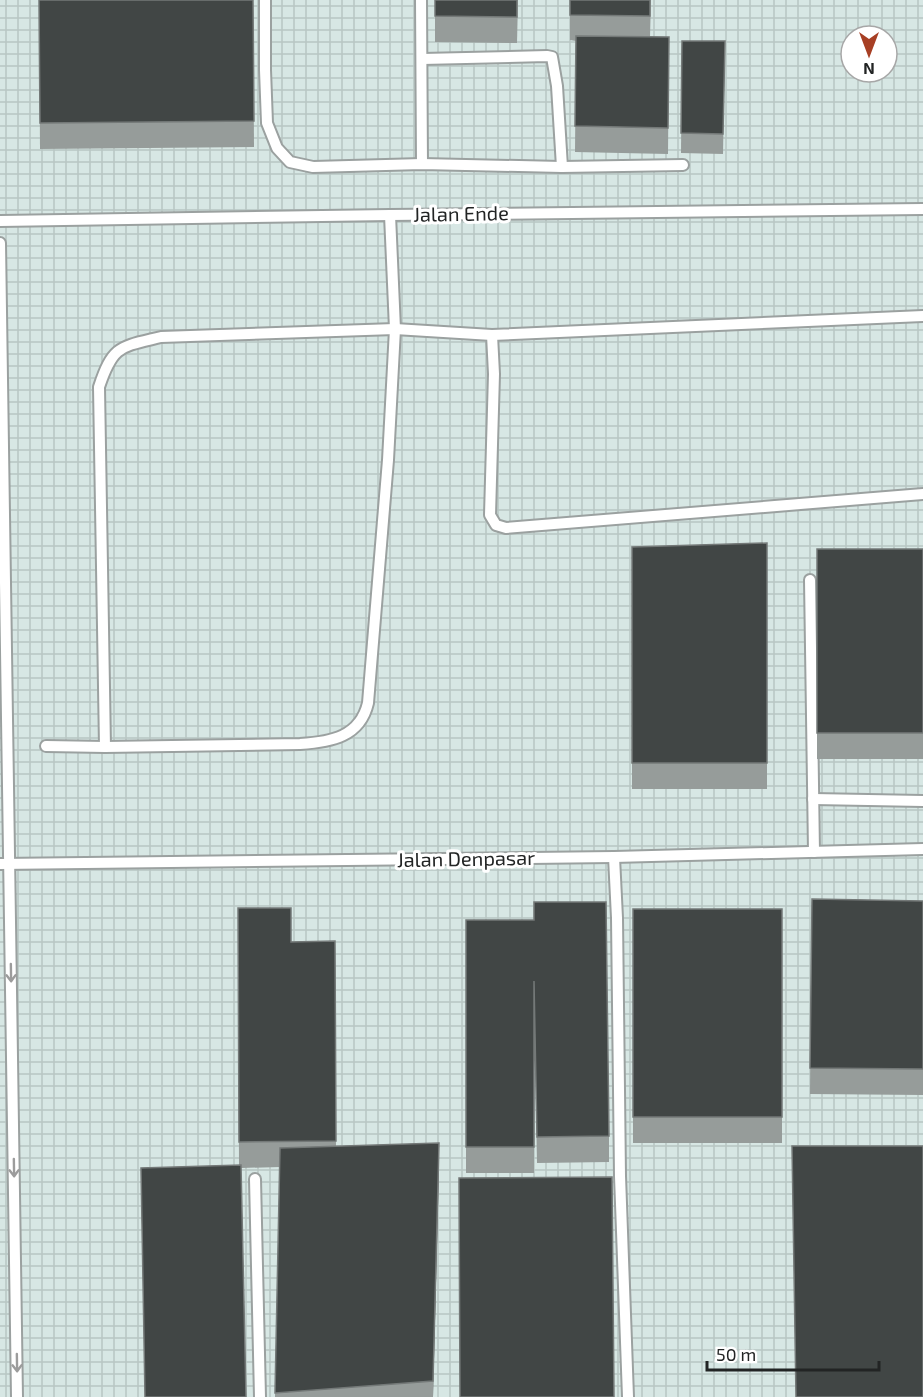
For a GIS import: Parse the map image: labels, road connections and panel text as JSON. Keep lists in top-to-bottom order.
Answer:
{
  "streets": {
    "lane": ["Jalan Ende", "Jalan Denpasar"]
  },
  "scale_bar": "50 m",
  "north": "bottom"
}
